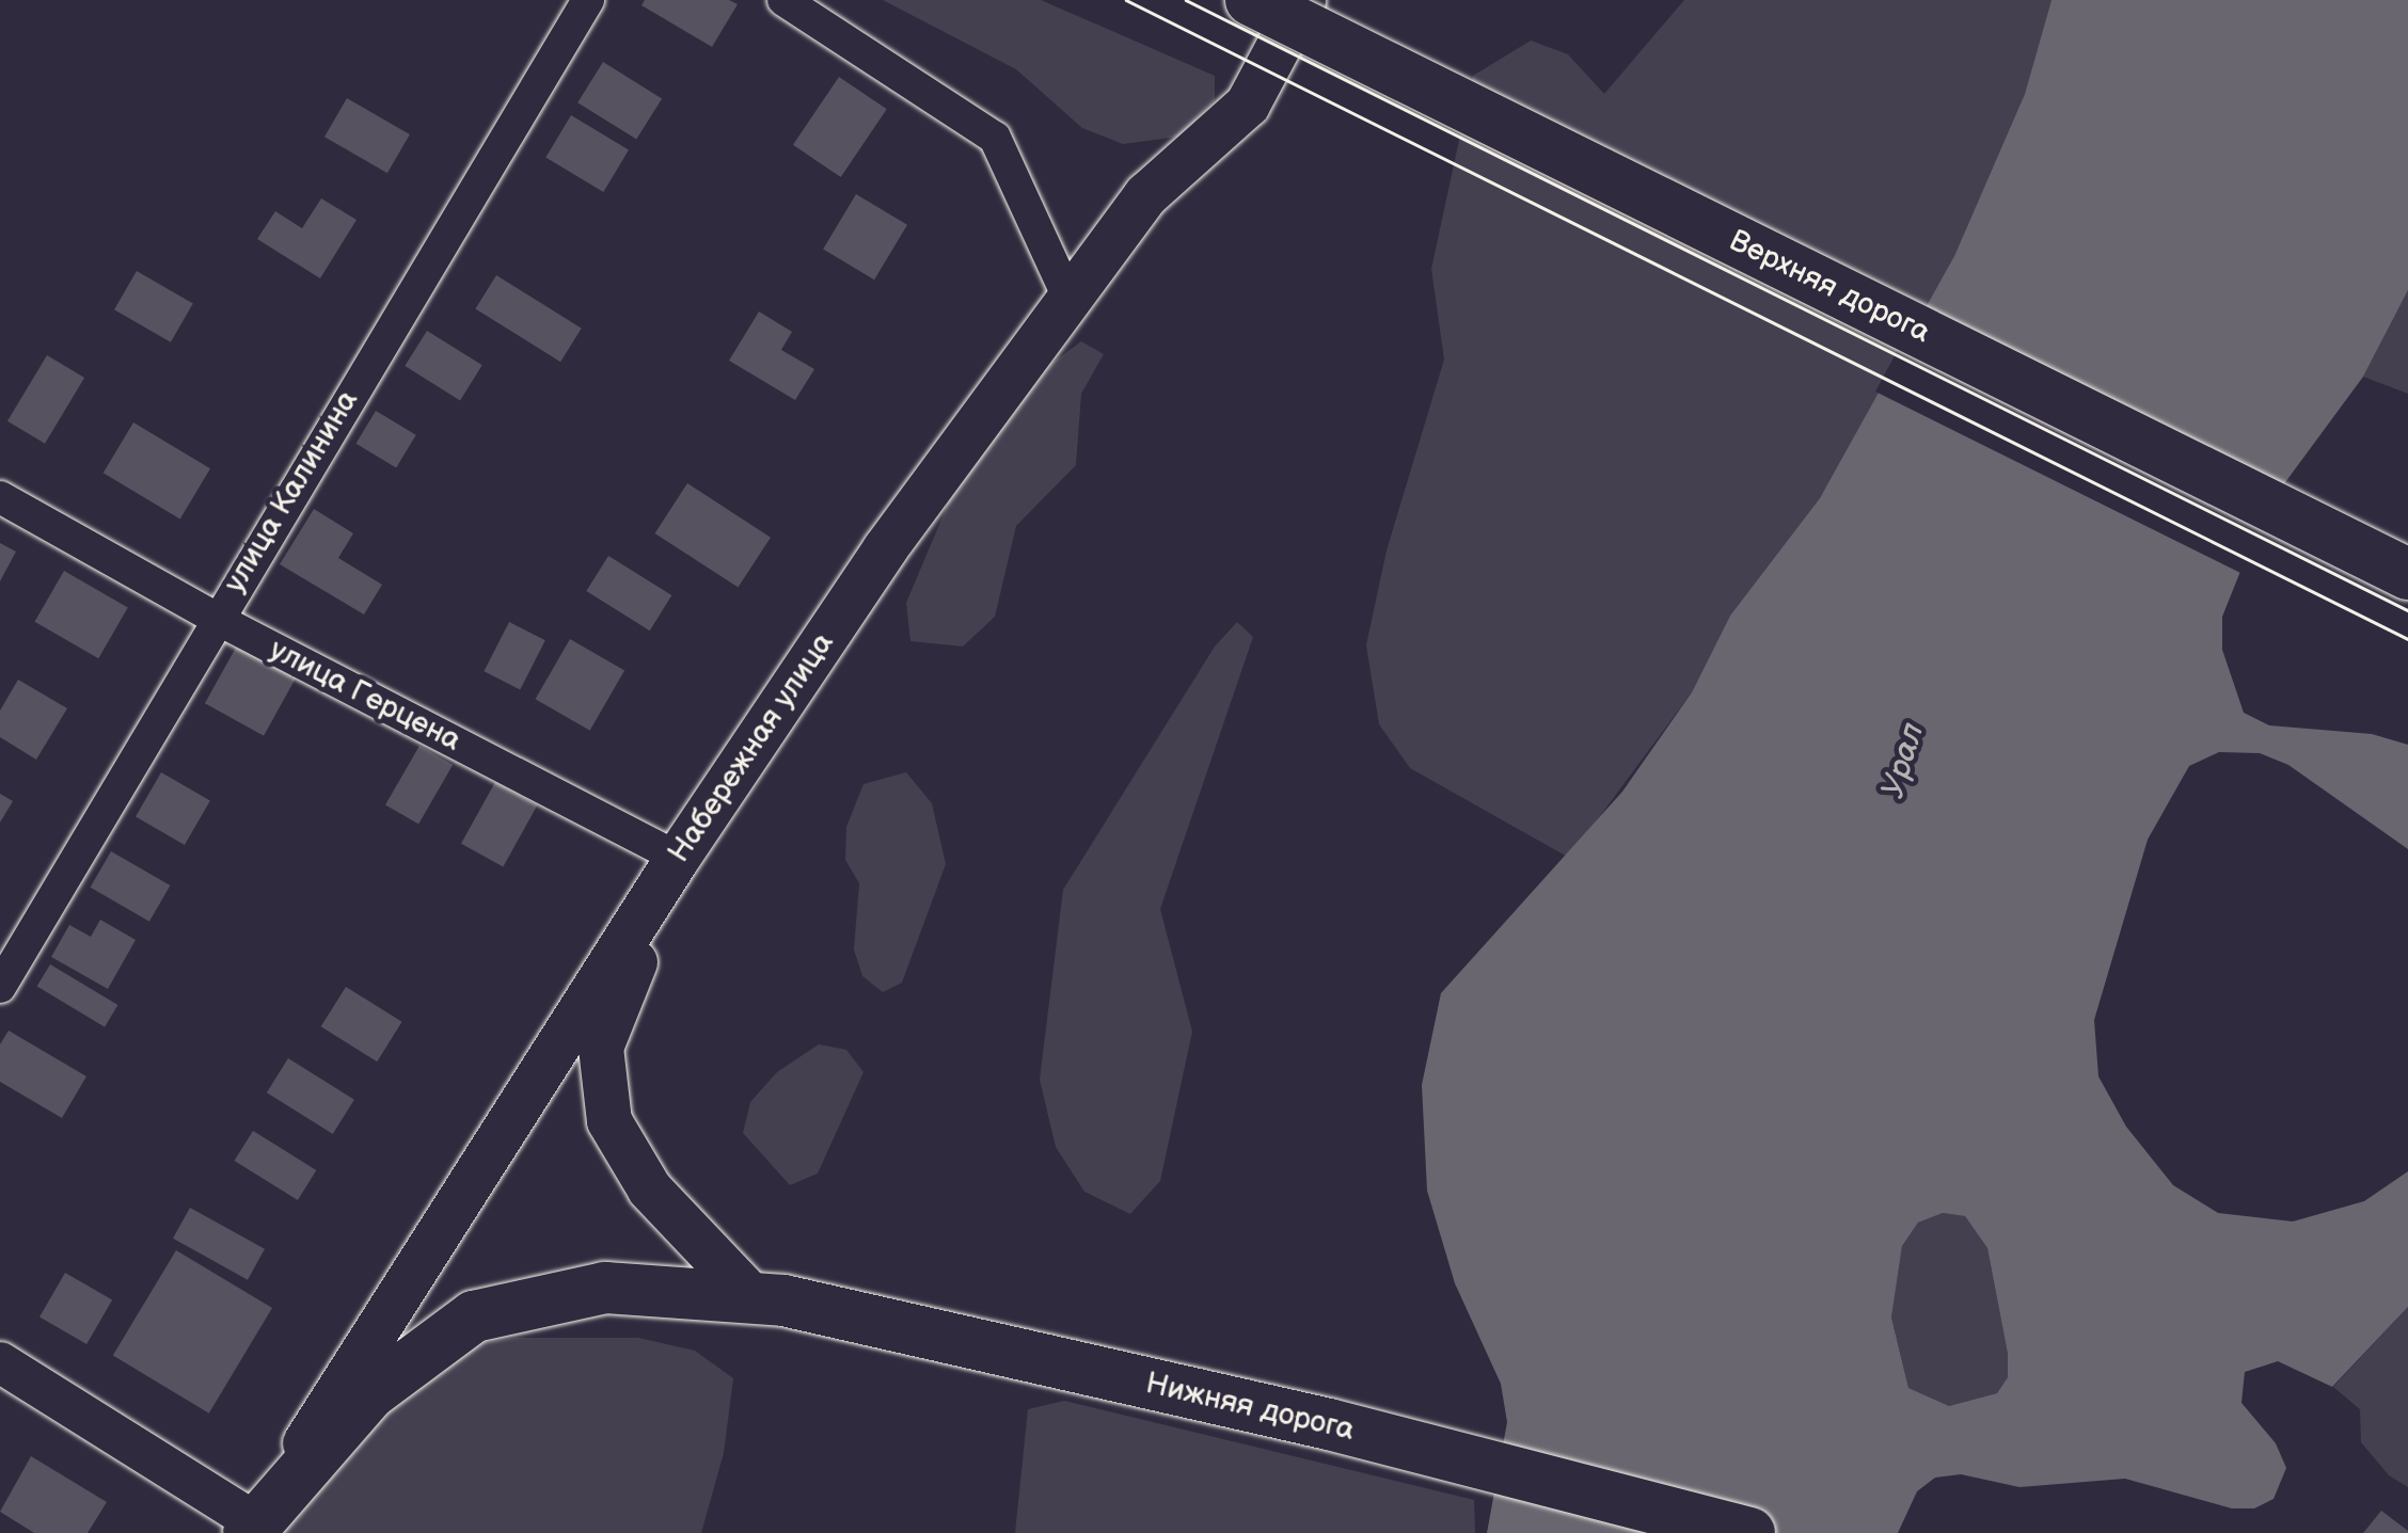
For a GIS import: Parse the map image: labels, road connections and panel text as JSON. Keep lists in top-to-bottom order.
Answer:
{
  "streets": {
    "main road": ["Верхняя дорога", "Набережная улица", "Нижняя дорога"],
    "street": ["улица Калинина", "улица Герцена"]
  },
  "crossings": [
    ["улица Калинина", "улица Герцена"],
    ["улица Герцена", "Набережная улица"],
    ["Набережная улица", "Нижняя дорога"]
  ],
  "water": ["Урал"]
}
